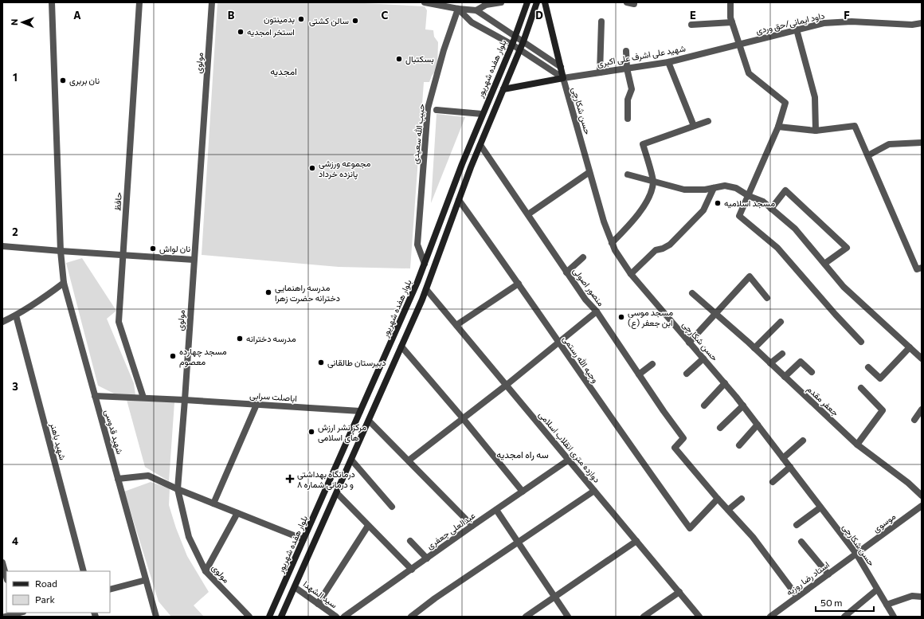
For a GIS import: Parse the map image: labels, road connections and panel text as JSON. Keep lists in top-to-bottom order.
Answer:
{
  "streets": {
    "main road": ["بلوار هفده شهریور"],
    "street": [
      "داود ایمانی/حق وردی",
      "شهید علی اشرف علی اکبری",
      "مولوی",
      "حسن شکارچی",
      "حبیب الله سعیدی",
      "حافظ",
      "منصور اصولی",
      "وجیه الله رستمی",
      "اباصلت سرابی",
      "جعفر مقدم",
      "شهید قدوسی",
      "شهید باهنر",
      "دوازده متری انقلاب اسلامی",
      "موسوی",
      "عبدالعلی جعفری",
      "استاد رضا روزبه",
      "سید الشهدا"
    ]
  },
  "crossings": [
    ["داود ایمانی/حق وردی", "شهید علی اشرف علی اکبری"],
    ["شهید علی اشرف علی اکبری", "حسن شکارچی"],
    ["مولوی", "اباصلت سرابی"],
    ["بلوار هفده شهریور", "حسن شکارچی"],
    ["بلوار هفده شهریور", "حبیب الله سعیدی"],
    ["بلوار هفده شهریور", "اباصلت سرابی"],
    ["حسن شکارچی", "حبیب الله سعیدی"],
    ["حسن شکارچی", "موسوی"],
    ["حسن شکارچی", "استاد رضا روزبه"],
    ["حافظ", "اباصلت سرابی"],
    ["منصور اصولی", "وجیه الله رستمی"],
    ["اباصلت سرابی", "شهید قدوسی"],
    ["دوازده متری انقلاب اسلامی", "عبدالعلی جعفری"],
    ["موسوی", "استاد رضا روزبه"]
  ],
  "districts": ["امجدیه", "سه راه امجدیه"],
  "places": {
    "other": [
      "بدمینتون",
      "سالن کشتی",
      "استخر امجدیه",
      "بسکتبال",
      "نان بربری",
      "مجموعه ورزشی پانزده خرداد",
      "مسجد اسلامیه",
      "نان لواش",
      "مدرسه راهنمایی دخترانه حضرت زهرا",
      "مسجد موسی ابن جعفر (ع)",
      "مدرسه دخترانه",
      "مسجد چهارده معصوم",
      "دبیرستان طالقانی",
      "مرکز نشر ارزش های اسلامی"
    ],
    "health": ["درمانگاه بهداشتی و درمانی شماره ۸"]
  },
  "legend": ["Road", "Park"],
  "scale_bar": "50 m",
  "north": "left",
  "grid": {
    "columns": [
      "A",
      "B",
      "C",
      "D",
      "E",
      "F"
    ],
    "rows": [
      "1",
      "2",
      "3",
      "4"
    ]
  }
}
